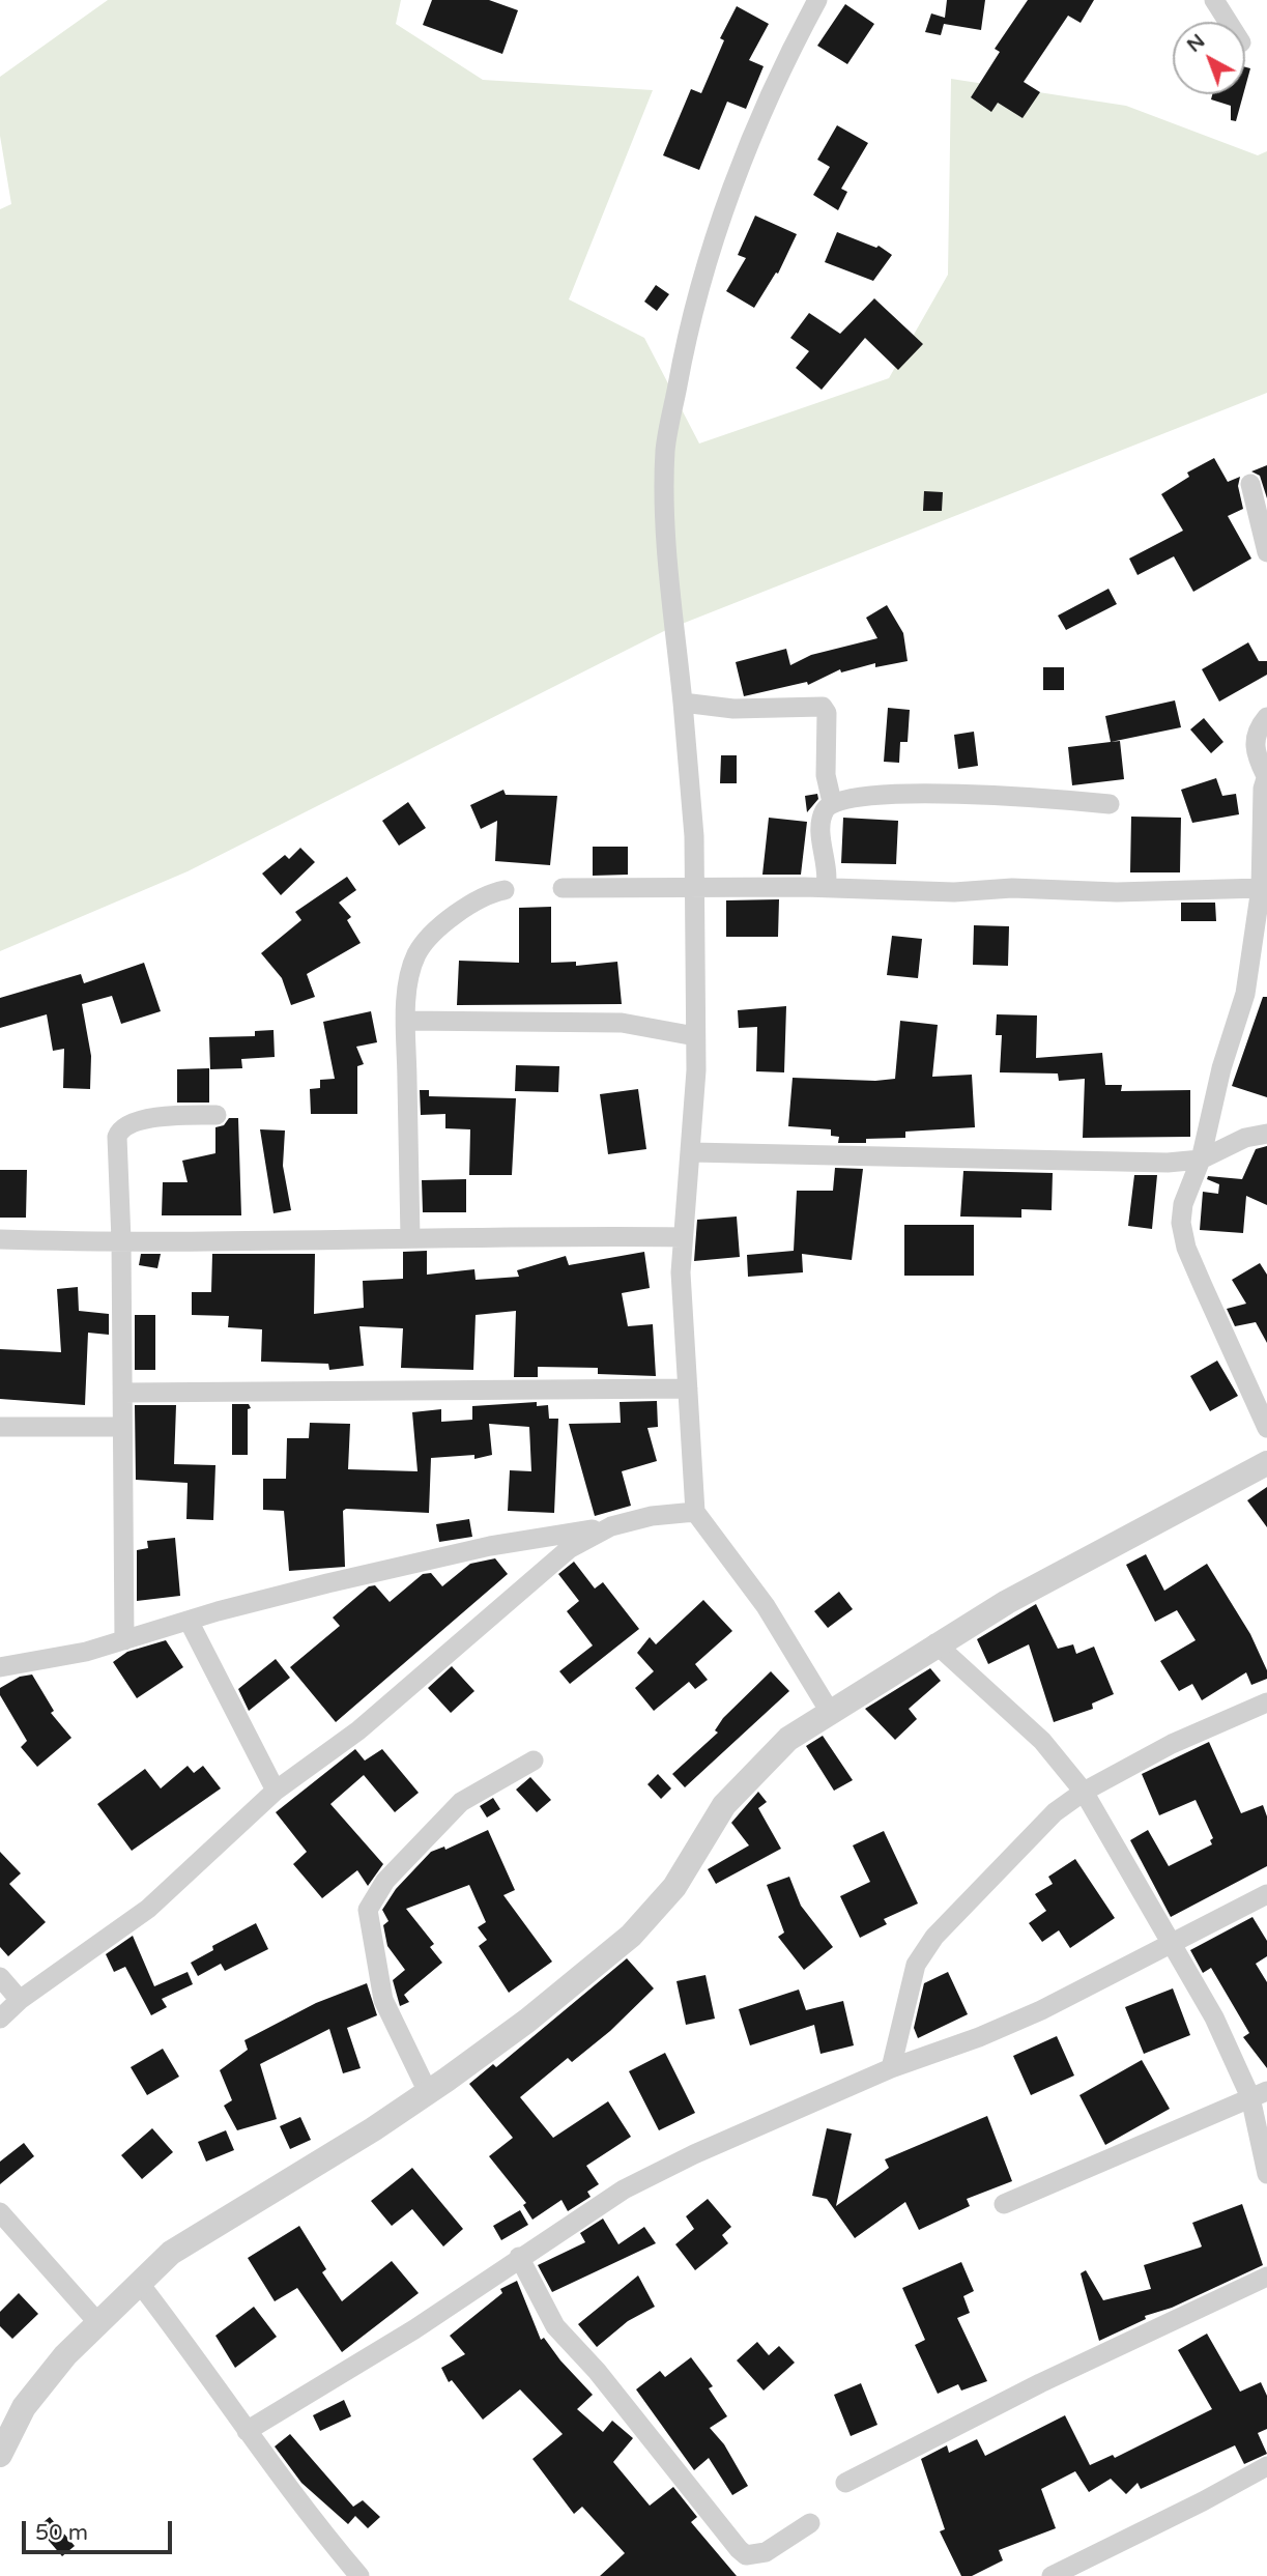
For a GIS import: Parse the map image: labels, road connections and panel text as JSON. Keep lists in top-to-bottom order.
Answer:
{
  "scale_bar": "50 m",
  "north": "top left"
}
